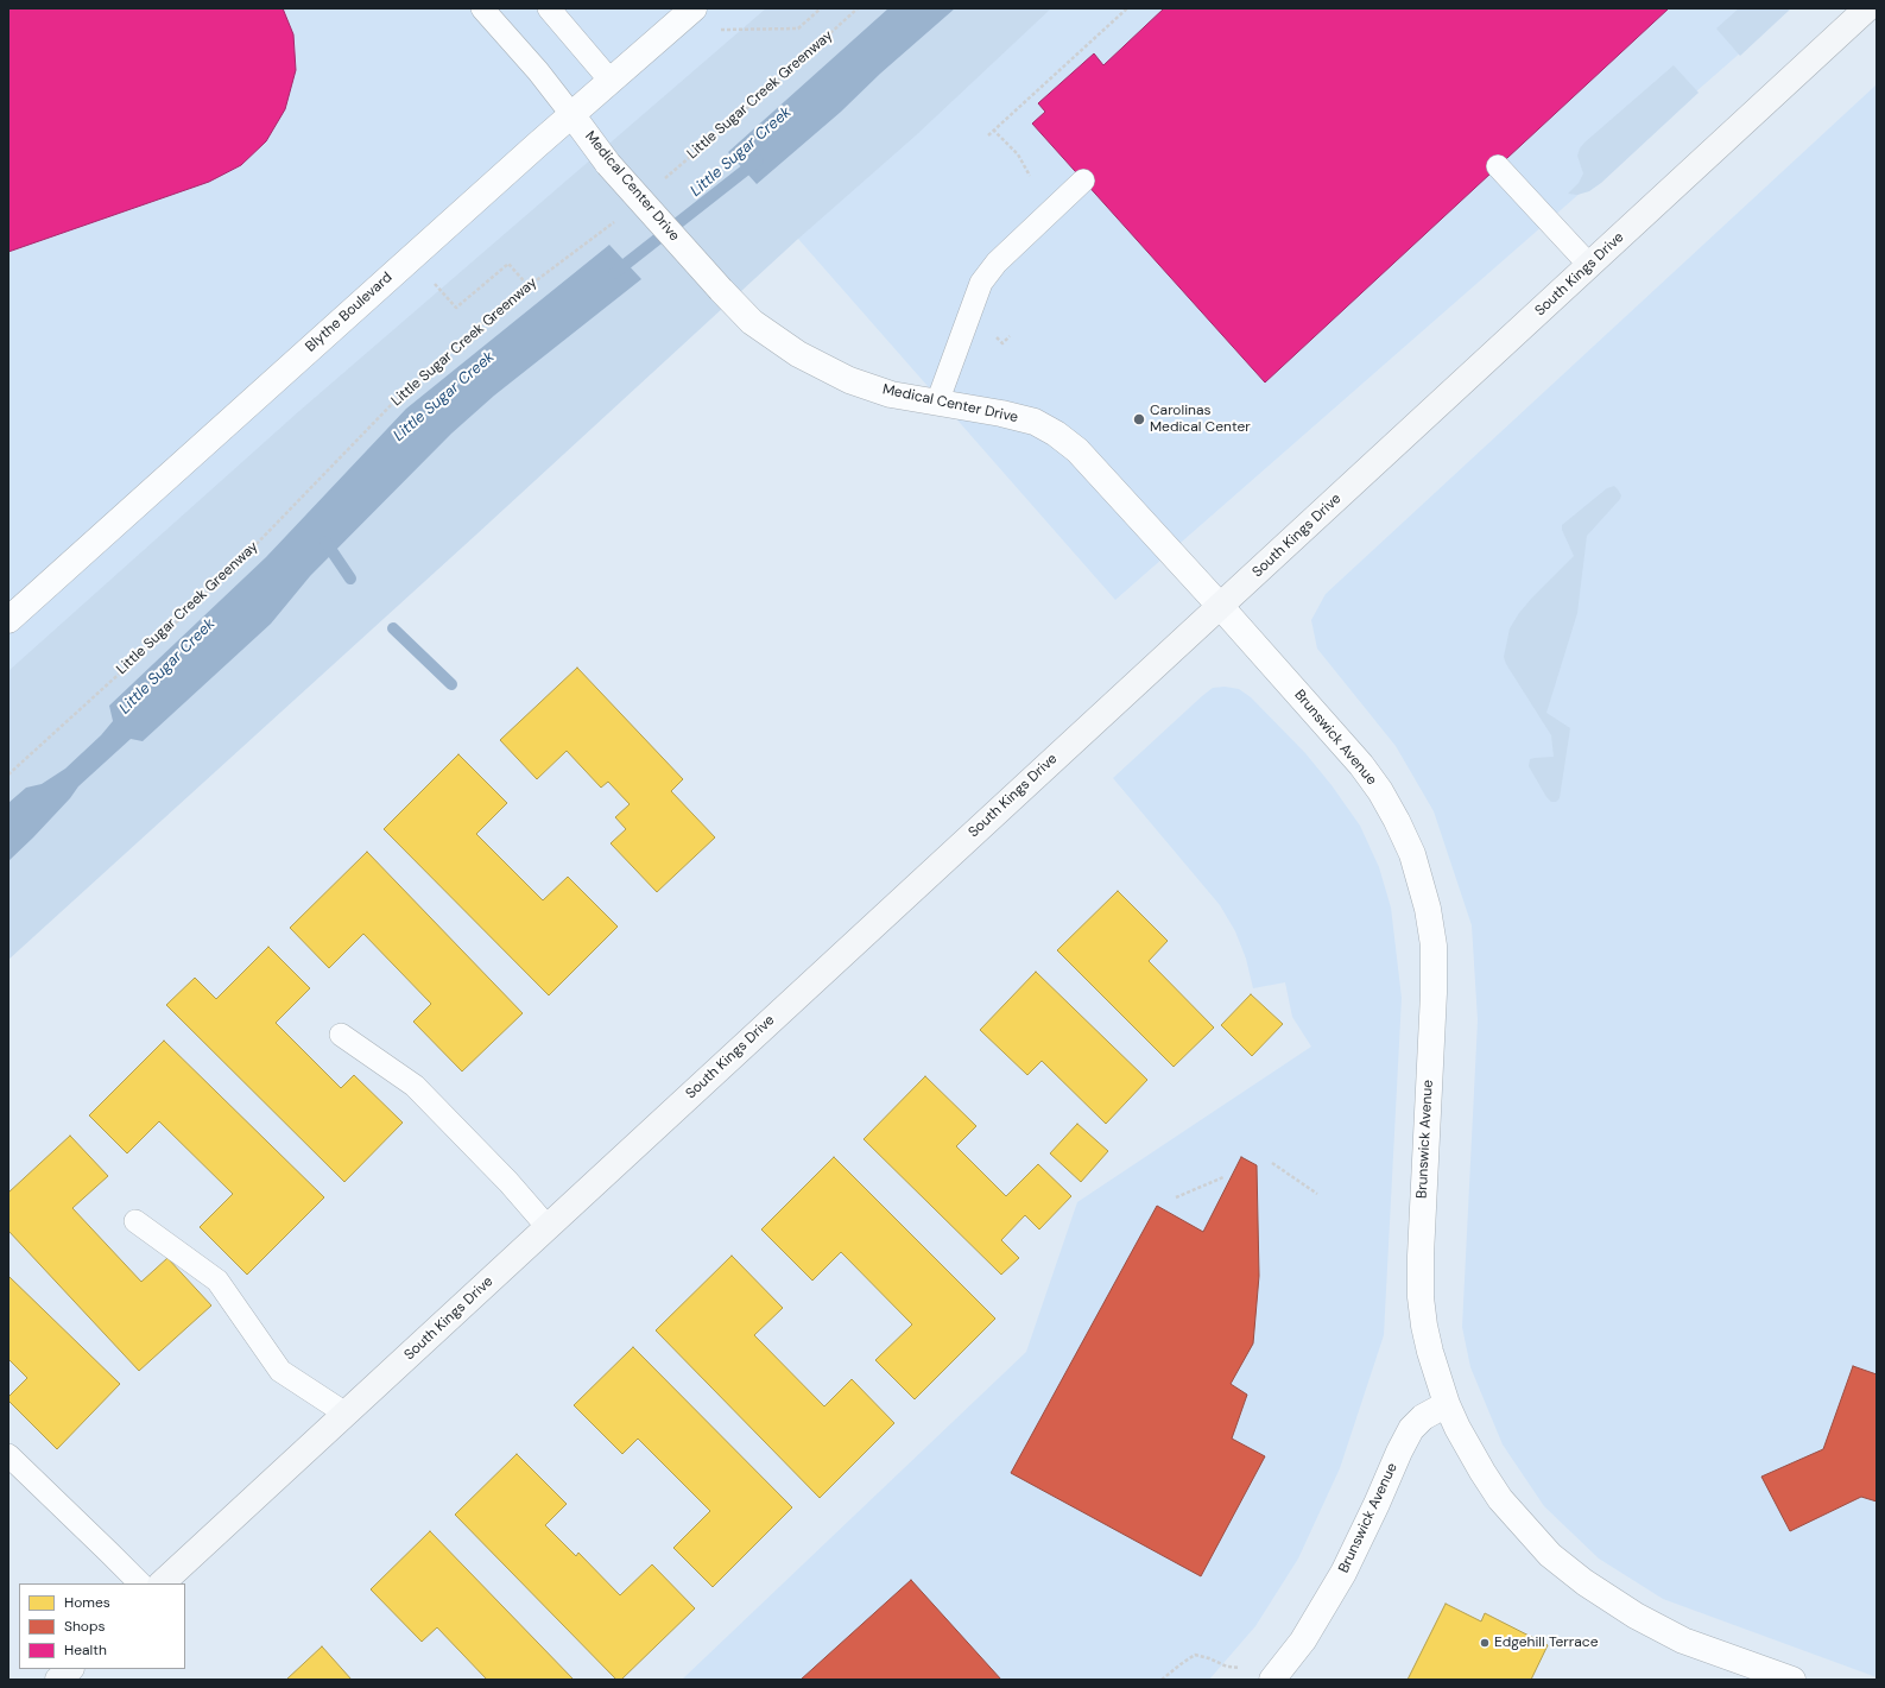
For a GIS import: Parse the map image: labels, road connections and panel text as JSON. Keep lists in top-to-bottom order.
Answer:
{
  "streets": {
    "street": [
      "Medical Center Drive",
      "South Kings Drive",
      "Blythe Boulevard",
      "Brunswick Avenue"
    ],
    "path": ["Little Sugar Creek Greenway"]
  },
  "crossings": [
    ["Medical Center Drive", "South Kings Drive"],
    ["Medical Center Drive", "Blythe Boulevard"],
    ["Medical Center Drive", "Brunswick Avenue"],
    ["South Kings Drive", "Brunswick Avenue"]
  ],
  "water": ["Little Sugar Creek"],
  "places": ["Carolinas Medical Center", "Edgehill Terrace"],
  "legend": ["Homes", "Shops", "Health"]
}
